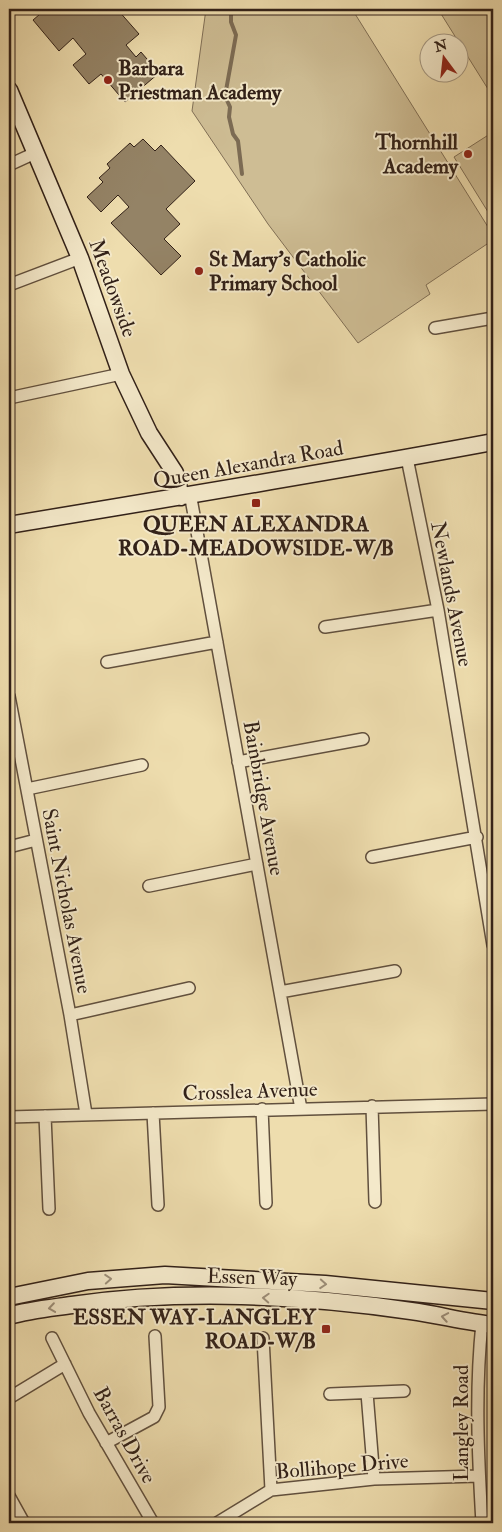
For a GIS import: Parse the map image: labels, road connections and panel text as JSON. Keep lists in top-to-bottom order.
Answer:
{
  "streets": {
    "main road": ["Meadowside", "Queen Alexandra Road", "Essen Way"],
    "street": [
      "Newlands Avenue",
      "Bainbridge Avenue",
      "Saint Nicholas Avenue",
      "Crosslea Avenue",
      "Langley Road",
      "Barras Drive",
      "Bollihope Drive"
    ]
  },
  "crossings": [
    ["Meadowside", "Queen Alexandra Road"],
    ["Meadowside", "Bainbridge Avenue"],
    ["Queen Alexandra Road", "Newlands Avenue"],
    ["Queen Alexandra Road", "Bainbridge Avenue"],
    ["Bainbridge Avenue", "Crosslea Avenue"],
    ["Saint Nicholas Avenue", "Crosslea Avenue"],
    ["Essen Way", "Langley Road"],
    ["Langley Road", "Bollihope Drive"]
  ],
  "places": {
    "other": ["Barbara Priestman Academy", "Thornhill Academy", "St Mary's Catholic Primary School"],
    "transit": ["QUEEN ALEXANDRA ROAD-MEADOWSIDE-W/B", "ESSEN WAY-LANGLEY ROAD-W/B"]
  },
  "north": "top"
}
